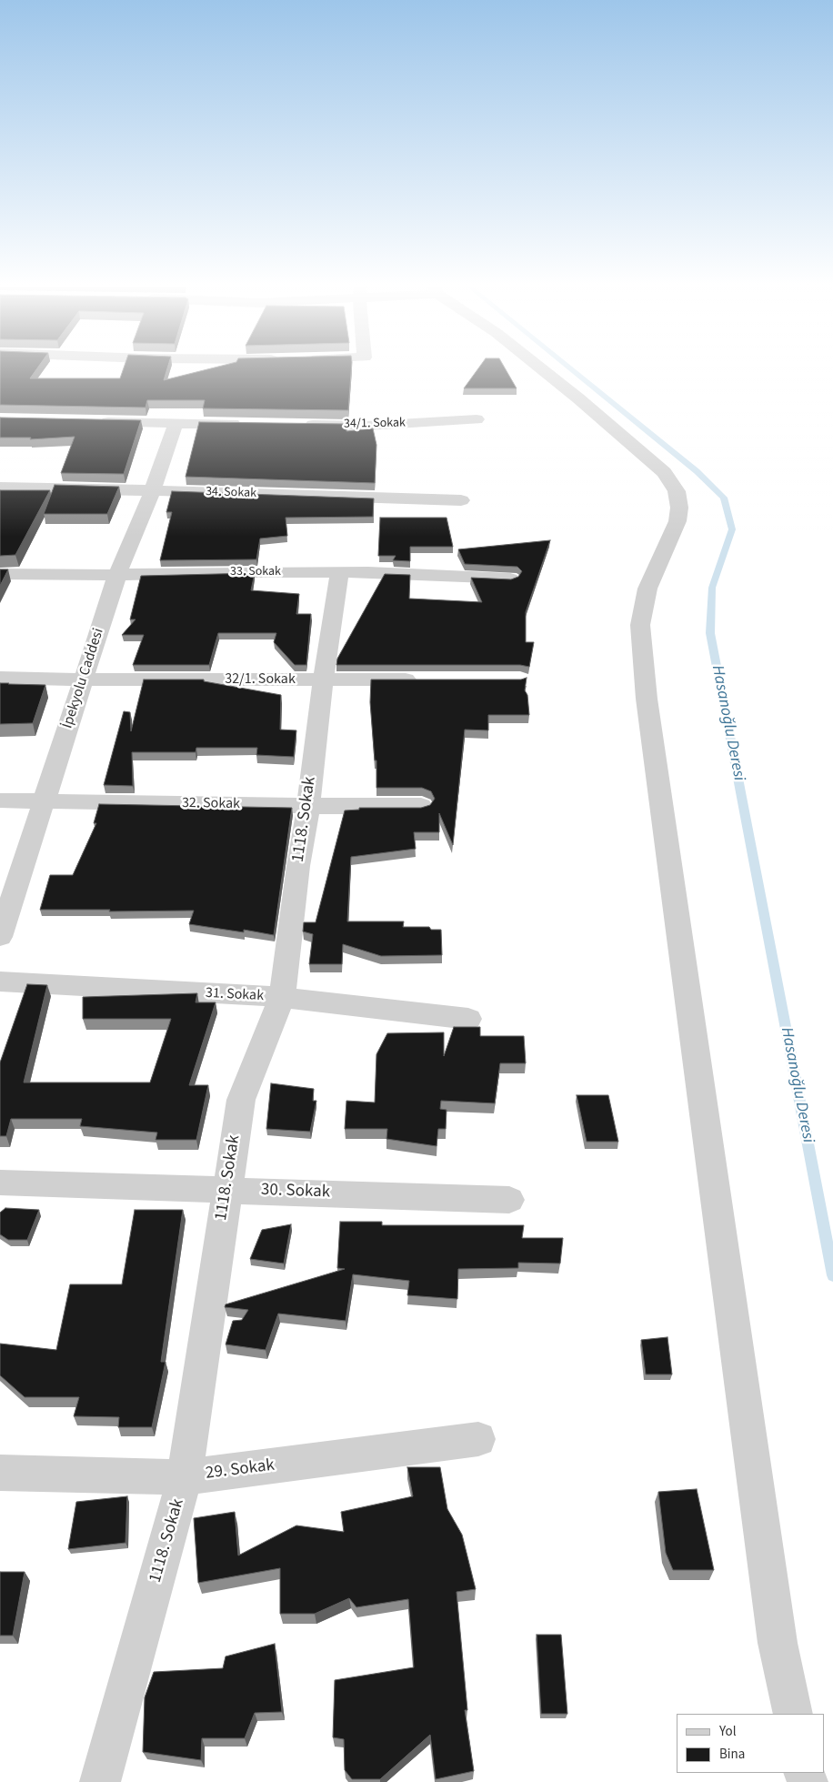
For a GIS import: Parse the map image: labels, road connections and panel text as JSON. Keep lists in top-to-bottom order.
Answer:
{
  "streets": {
    "street": [
      "34/1. Sokak",
      "34. Sokak",
      "33. Sokak",
      "İpekyolu Caddesi",
      "32/1. Sokak",
      "32. Sokak",
      "1118. Sokak",
      "31. Sokak",
      "30. Sokak",
      "29. Sokak"
    ]
  },
  "crossings": [
    ["34. Sokak", "İpekyolu Caddesi"],
    ["33. Sokak", "İpekyolu Caddesi"],
    ["33. Sokak", "1118. Sokak"],
    ["İpekyolu Caddesi", "32/1. Sokak"],
    ["İpekyolu Caddesi", "32. Sokak"],
    ["32/1. Sokak", "1118. Sokak"],
    ["32. Sokak", "1118. Sokak"],
    ["1118. Sokak", "31. Sokak"],
    ["1118. Sokak", "30. Sokak"],
    ["1118. Sokak", "29. Sokak"]
  ],
  "water": ["Hasanoğlu Deresi"],
  "legend": ["Yol", "Bina"]
}
